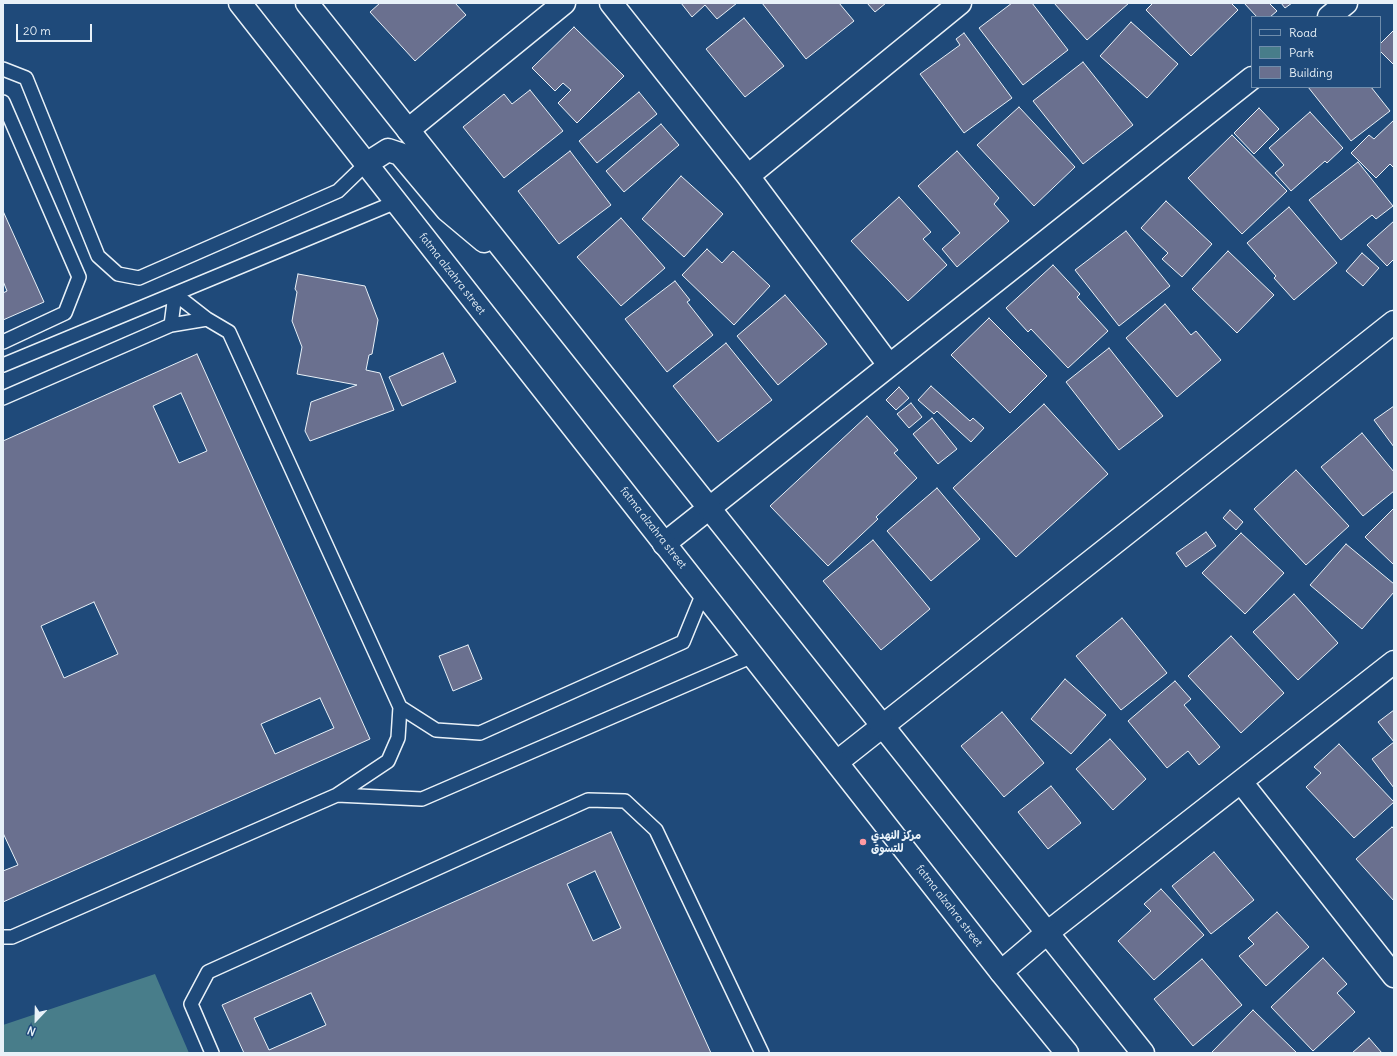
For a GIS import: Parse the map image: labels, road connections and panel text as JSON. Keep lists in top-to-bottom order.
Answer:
{
  "streets": {
    "street": ["fatma alzahra street"]
  },
  "places": ["مركز النهدي للتسوق"],
  "legend": ["Road", "Park", "Building"],
  "scale_bar": "20 m",
  "north": "bottom"
}
